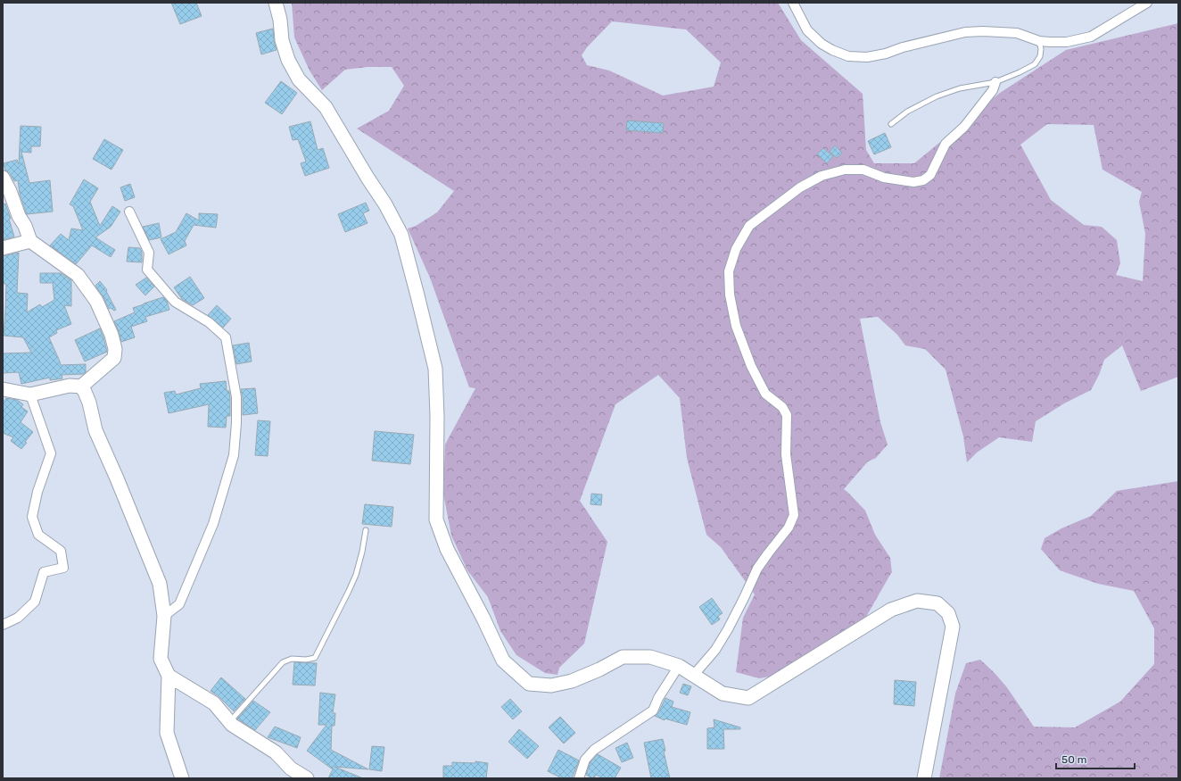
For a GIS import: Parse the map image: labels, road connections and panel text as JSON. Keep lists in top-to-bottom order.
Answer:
{
  "scale_bar": "50 m"
}
